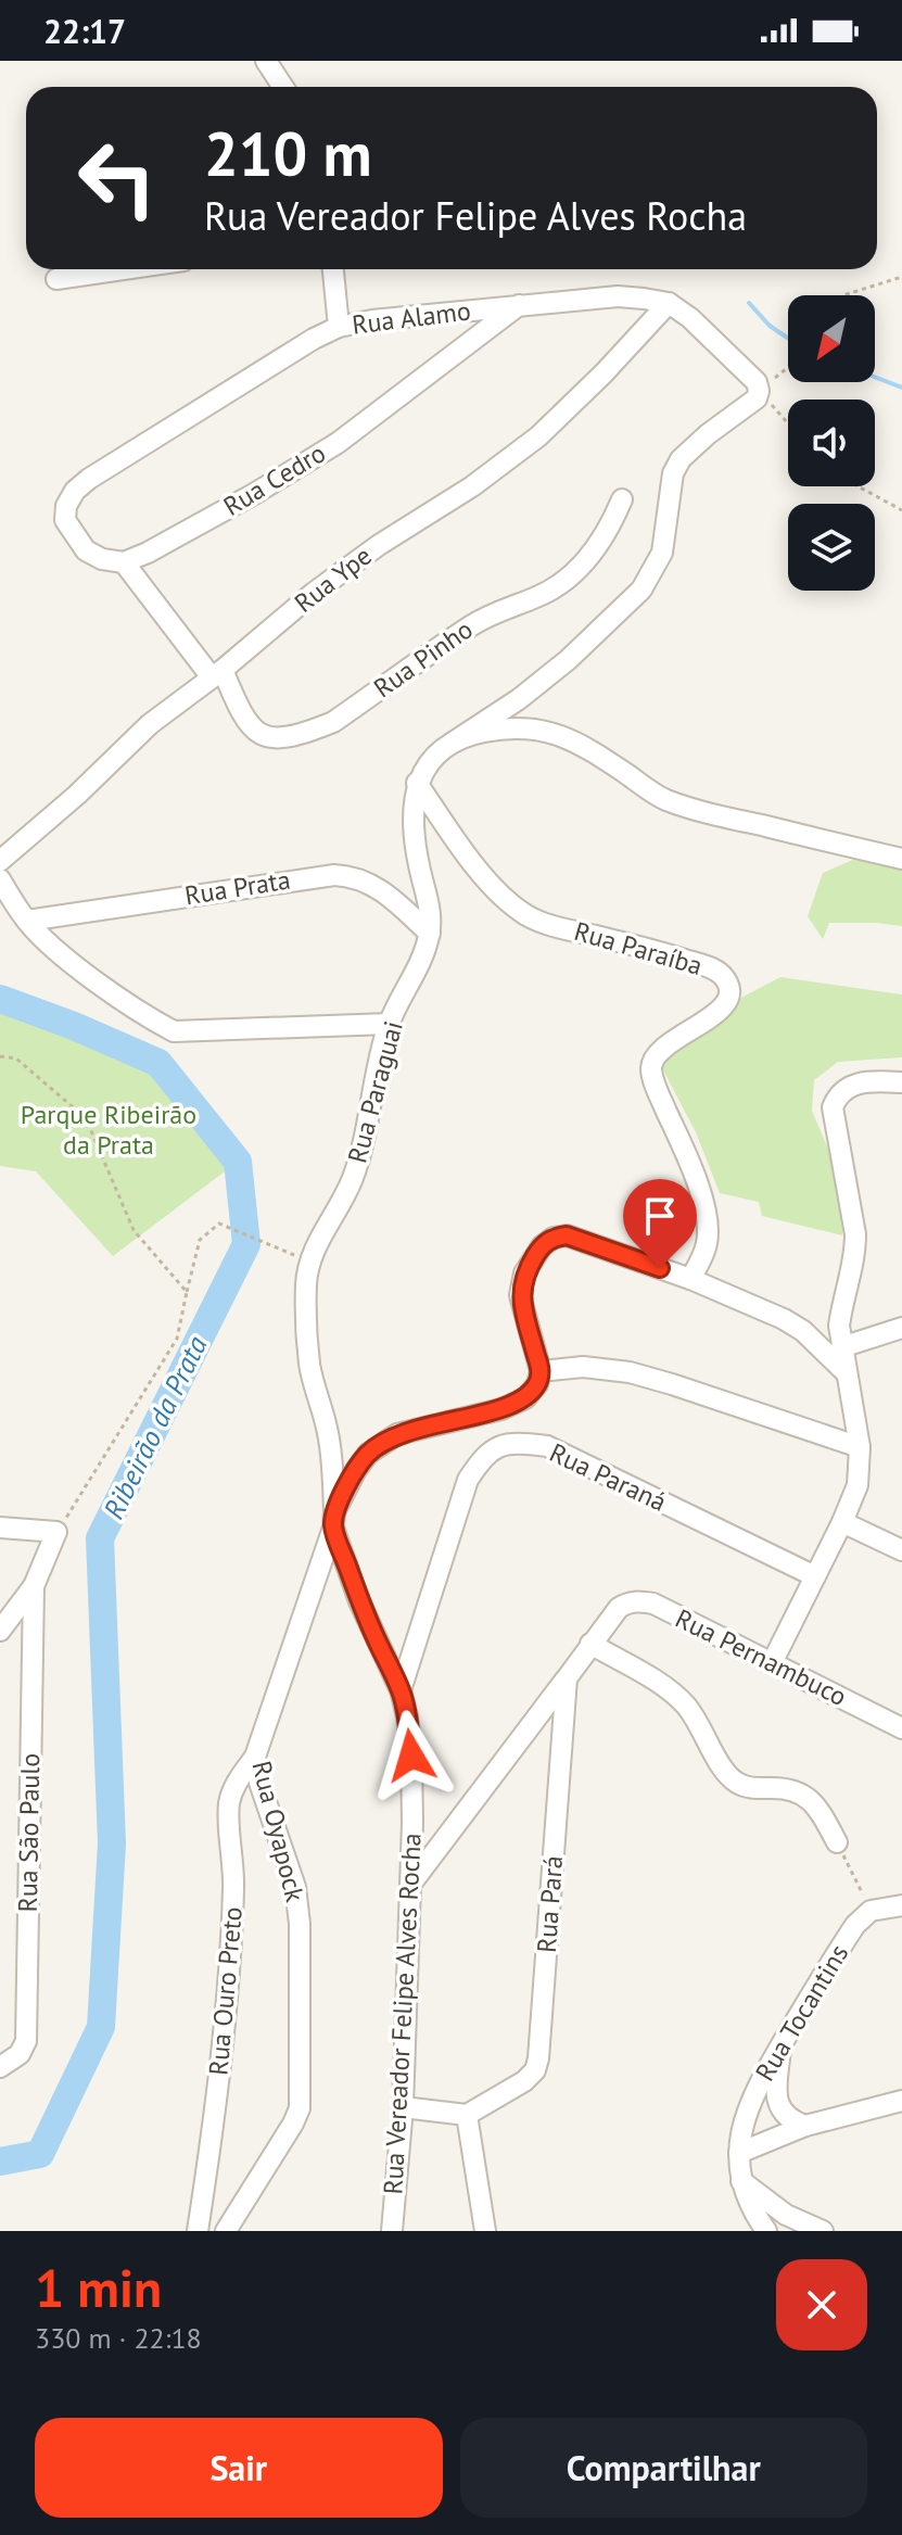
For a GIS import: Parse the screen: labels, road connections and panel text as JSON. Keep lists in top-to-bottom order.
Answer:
{
  "streets": {
    "street": [
      "Rua Alamo",
      "Rua Cedro",
      "Rua Ype",
      "Rua Pinho",
      "Rua Prata",
      "Rua Paraíba",
      "Rua Paraguai",
      "Rua Paraná",
      "Rua Pernambuco",
      "Rua Oyapock",
      "Rua São Paulo",
      "Rua Pará",
      "Rua Ouro Preto",
      "Rua Tocantins",
      "Rua Vereador Felipe Alves Rocha"
    ]
  },
  "crossings": [
    ["Rua Alamo", "Rua Cedro"],
    ["Rua Alamo", "Rua Ype"],
    ["Rua Ype", "Rua Pinho"],
    ["Rua Prata", "Rua Paraguai"],
    ["Rua Paraíba", "Rua Paraguai"],
    ["Rua Paraguai", "Rua Oyapock"],
    ["Rua Paraguai", "Rua Vereador Felipe Alves Rocha"],
    ["Rua Paraná", "Rua Vereador Felipe Alves Rocha"],
    ["Rua Oyapock", "Rua Ouro Preto"],
    ["Rua Oyapock", "Rua Vereador Felipe Alves Rocha"]
  ],
  "water": ["Ribeirão da Prata"],
  "parks": ["Parque Ribeirão da Prata"],
  "north": "bottom left",
  "page": {
    "status": "22:17",
    "turn": ["210 m", "Rua Vereador Felipe Alves Rocha"],
    "heading": ["1 min", "330 m · 22:18"],
    "buttons": ["Sair", "Compartilhar"]
  }
}
